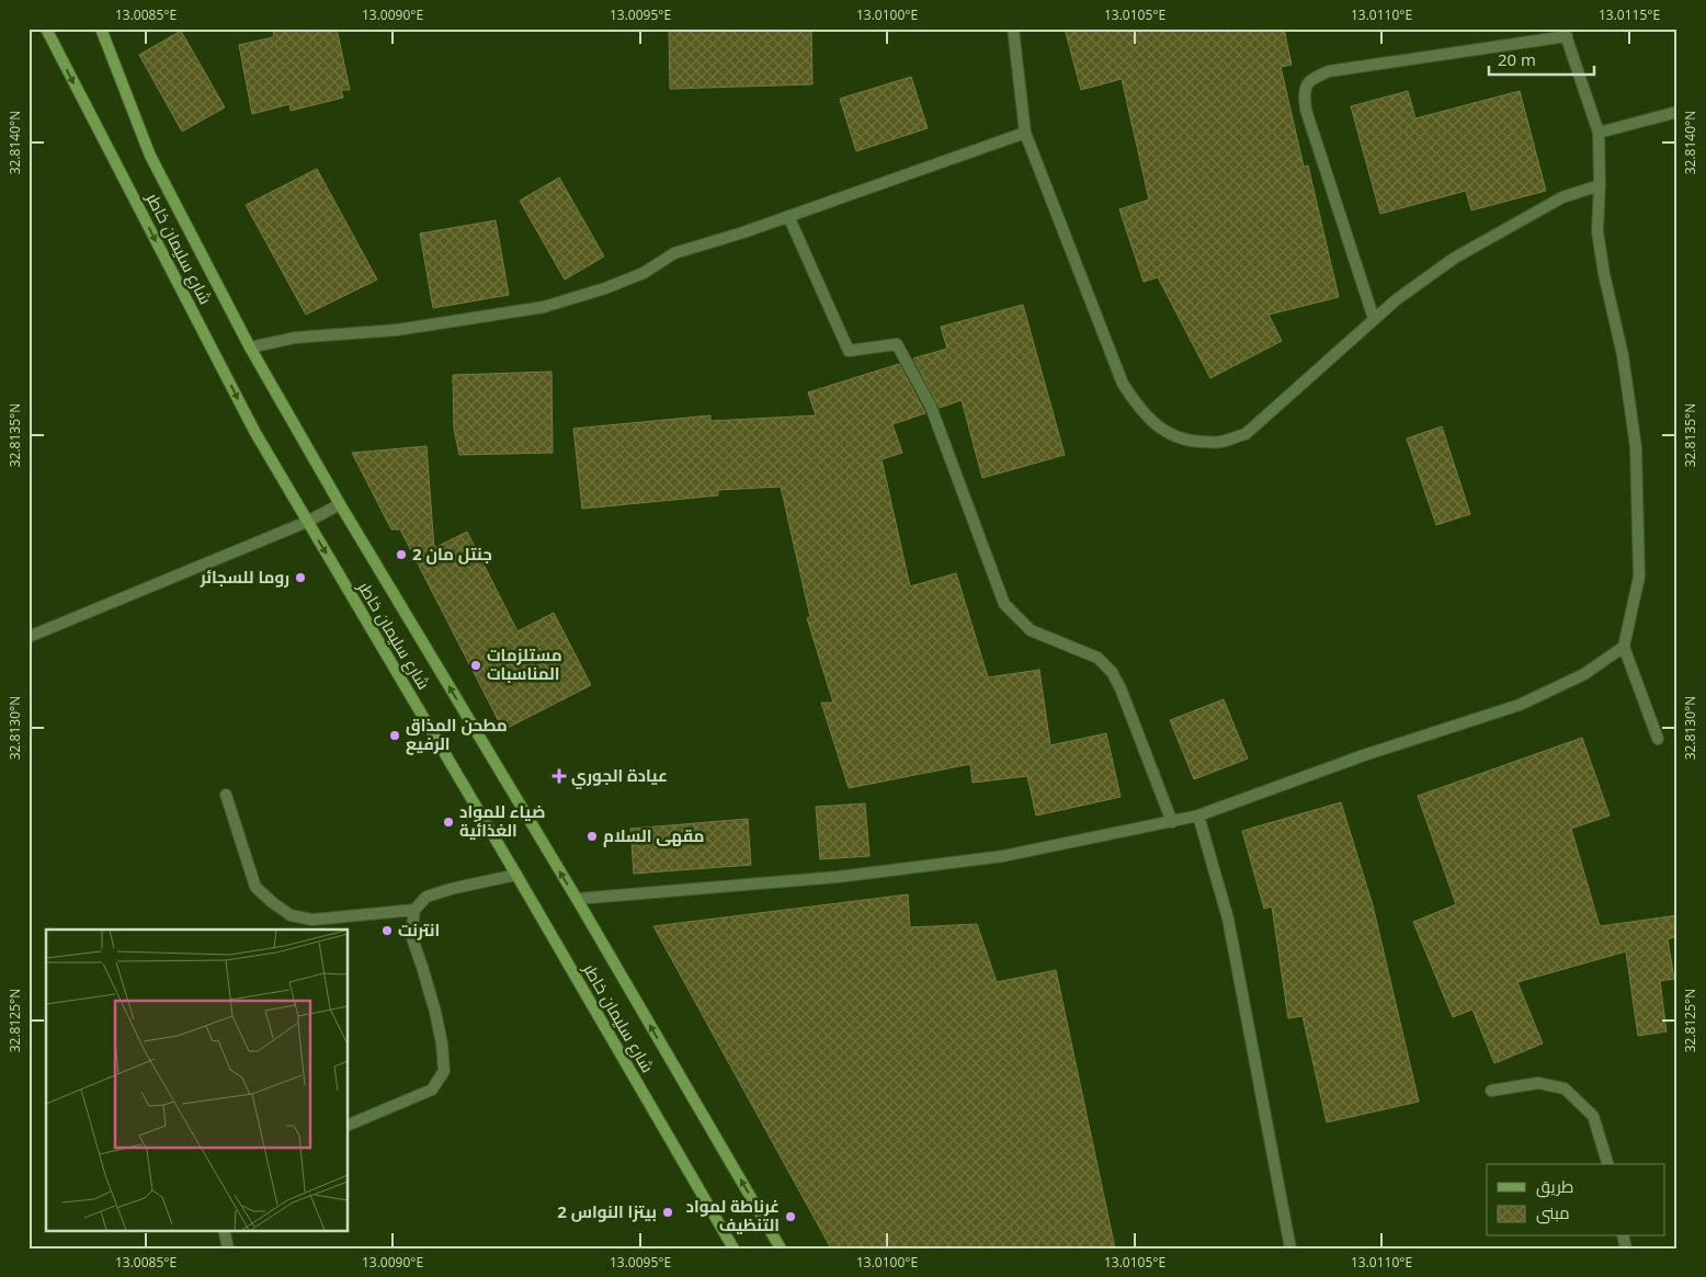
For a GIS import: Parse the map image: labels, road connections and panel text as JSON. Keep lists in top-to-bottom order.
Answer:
{
  "streets": {
    "main road": ["شارع سليمان خاطر"]
  },
  "places": {
    "other": [
      "جنتل مان 2",
      "روما للسجائر",
      "مستلزمات المناسبات",
      "مطحن المذاق الرفيع",
      "ضياء للمواد الغذائية",
      "مقهى السلام",
      "انترنت",
      "بيتزا النواس 2",
      "غرناطة لمواد التنظيف"
    ],
    "health": ["عيادة الجوري"]
  },
  "legend": ["طريق", "مبنى"],
  "scale_bar": "20 m",
  "coordinates": [
    "13.0085°E",
    "13.0090°E",
    "13.0095°E",
    "13.0100°E",
    "13.0105°E",
    "13.0110°E",
    "13.0115°E",
    "32.8140°N",
    "32.8135°N",
    "32.8130°N",
    "32.8125°N"
  ]
}
